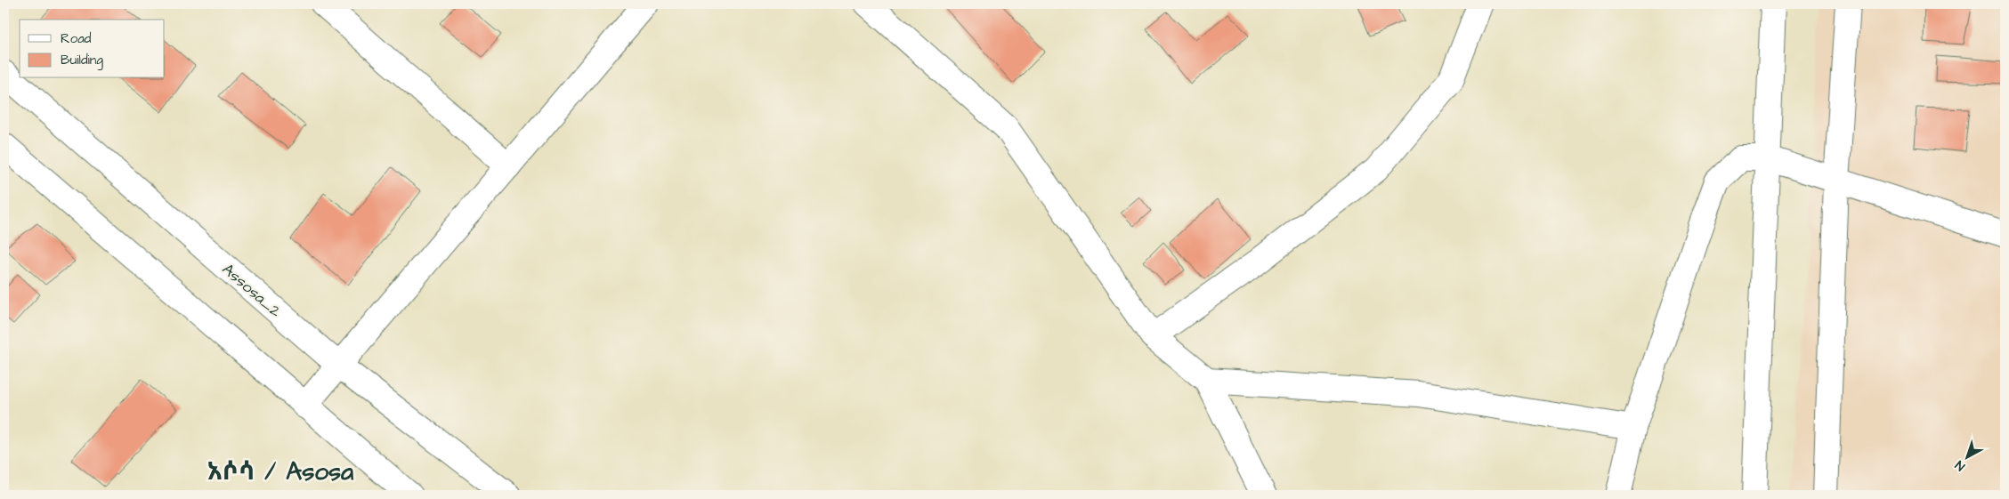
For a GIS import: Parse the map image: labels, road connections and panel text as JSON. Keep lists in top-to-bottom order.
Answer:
{
  "streets": {
    "main road": ["Assosa_2"]
  },
  "districts": ["አሶሳ / Asosa"],
  "legend": ["Road", "Building"],
  "north": "bottom left"
}
